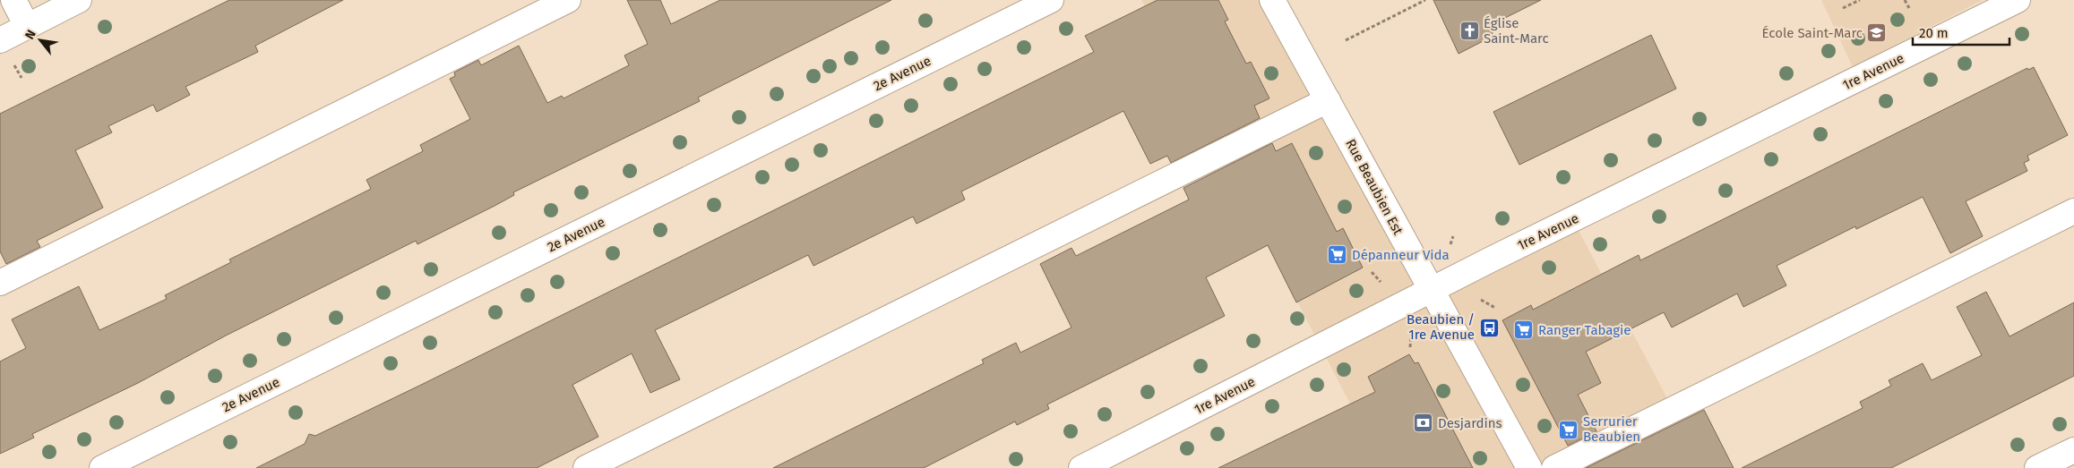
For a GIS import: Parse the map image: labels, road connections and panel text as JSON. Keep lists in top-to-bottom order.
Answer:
{
  "streets": {
    "street": ["1re Avenue", "2e Avenue", "Rue Beaubien Est"]
  },
  "crossings": [
    ["1re Avenue", "Rue Beaubien Est"]
  ],
  "places": {
    "church": ["Église Saint-Marc"],
    "school or university": ["École Saint-Marc"],
    "supermarket": ["Dépanneur Vida", "Ranger Tabagie", "Serrurier Beaubien"],
    "bus stop": ["Beaubien / 1re Avenue"],
    "bank": ["Desjardins"]
  },
  "scale_bar": "20 m",
  "north": "top left"
}
